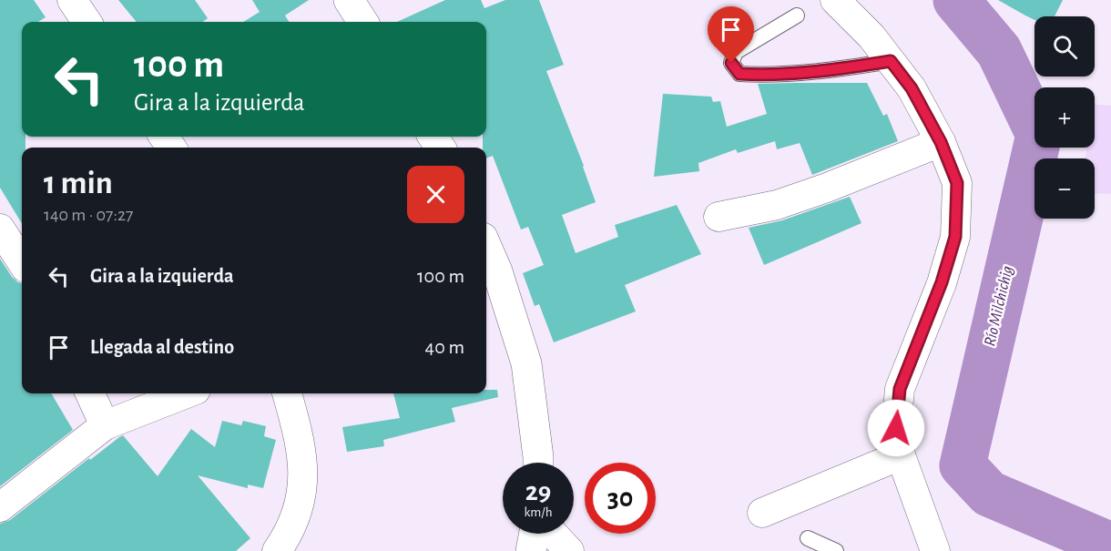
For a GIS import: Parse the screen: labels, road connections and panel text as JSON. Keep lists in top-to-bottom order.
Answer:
{
  "water": ["Río Milchichig"],
  "page": {
    "map_buttons": ["+", "−"],
    "turn": ["100 m", "Gira a la izquierda"],
    "heading": ["1 min", "140 m · 07:27"],
    "list": [
      {
        "name": "Gira a la izquierda",
        "value": "100 m"
      },
      {
        "name": "Llegada al destino",
        "value": "40 m"
      }
    ],
    "speed": "29 km/h",
    "limit": "30"
  }
}
